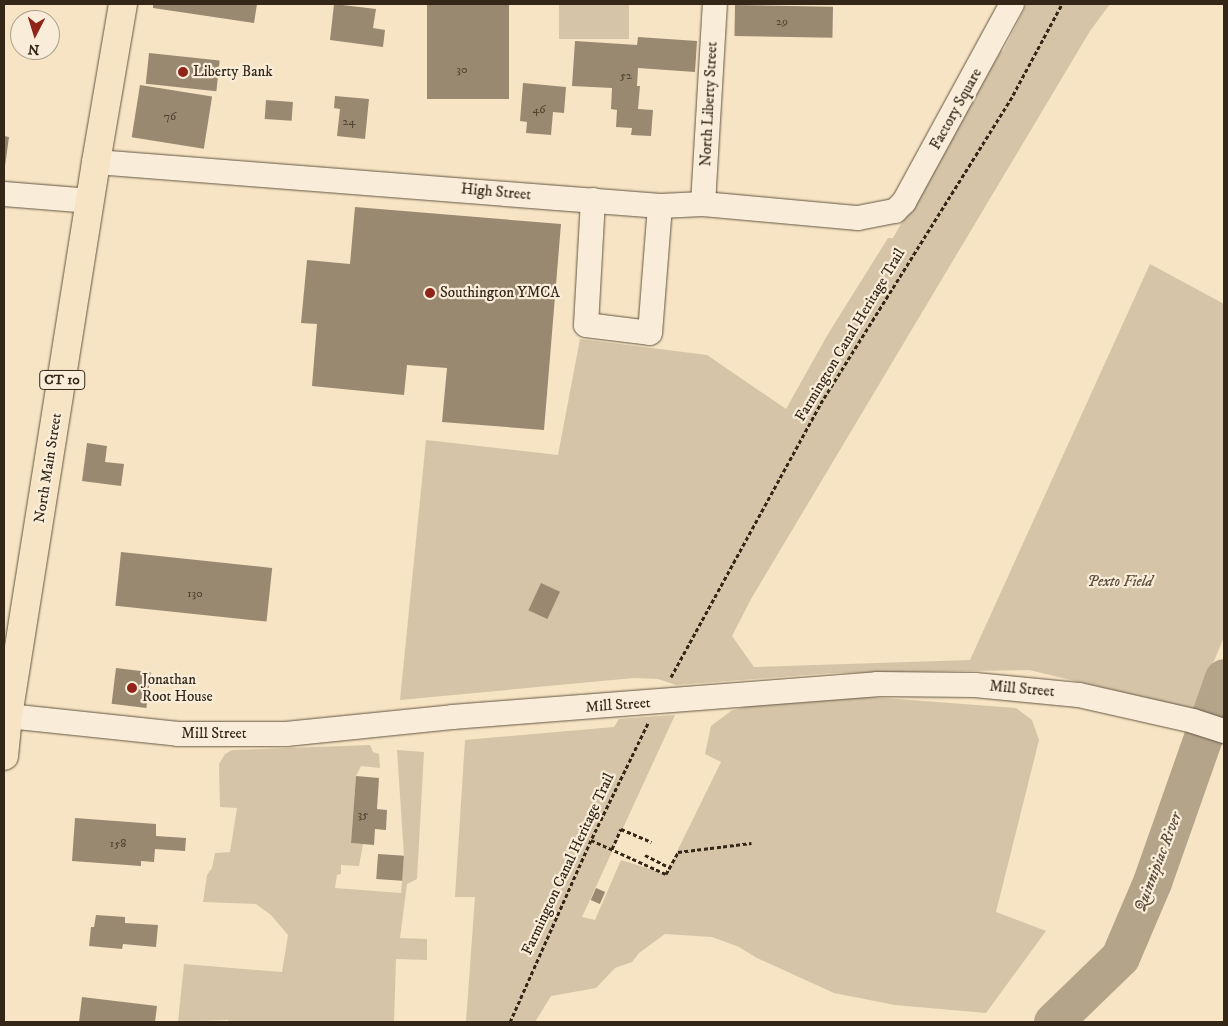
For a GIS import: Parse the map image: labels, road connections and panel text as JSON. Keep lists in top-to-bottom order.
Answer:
{
  "streets": {
    "highway": ["CT 10", "North Main Street"],
    "street": [
      "North Liberty Street",
      "Factory Square",
      "High Street",
      "Mill Street"
    ],
    "path": ["Farmington Canal Heritage Trail"]
  },
  "crossings": [
    ["North Liberty Street", "High Street"],
    ["Factory Square", "High Street"],
    ["High Street", "North Main Street"],
    ["North Main Street", "Mill Street"]
  ],
  "water": ["Quinnipiac River"],
  "parks": ["Pexto Field"],
  "places": ["Liberty Bank", "Southington YMCA", "Jonathan Root House"],
  "house_numbers": [
    "29",
    "30",
    "52",
    "46",
    "76",
    "24",
    "130",
    "35",
    "158"
  ],
  "north": "bottom"
}
